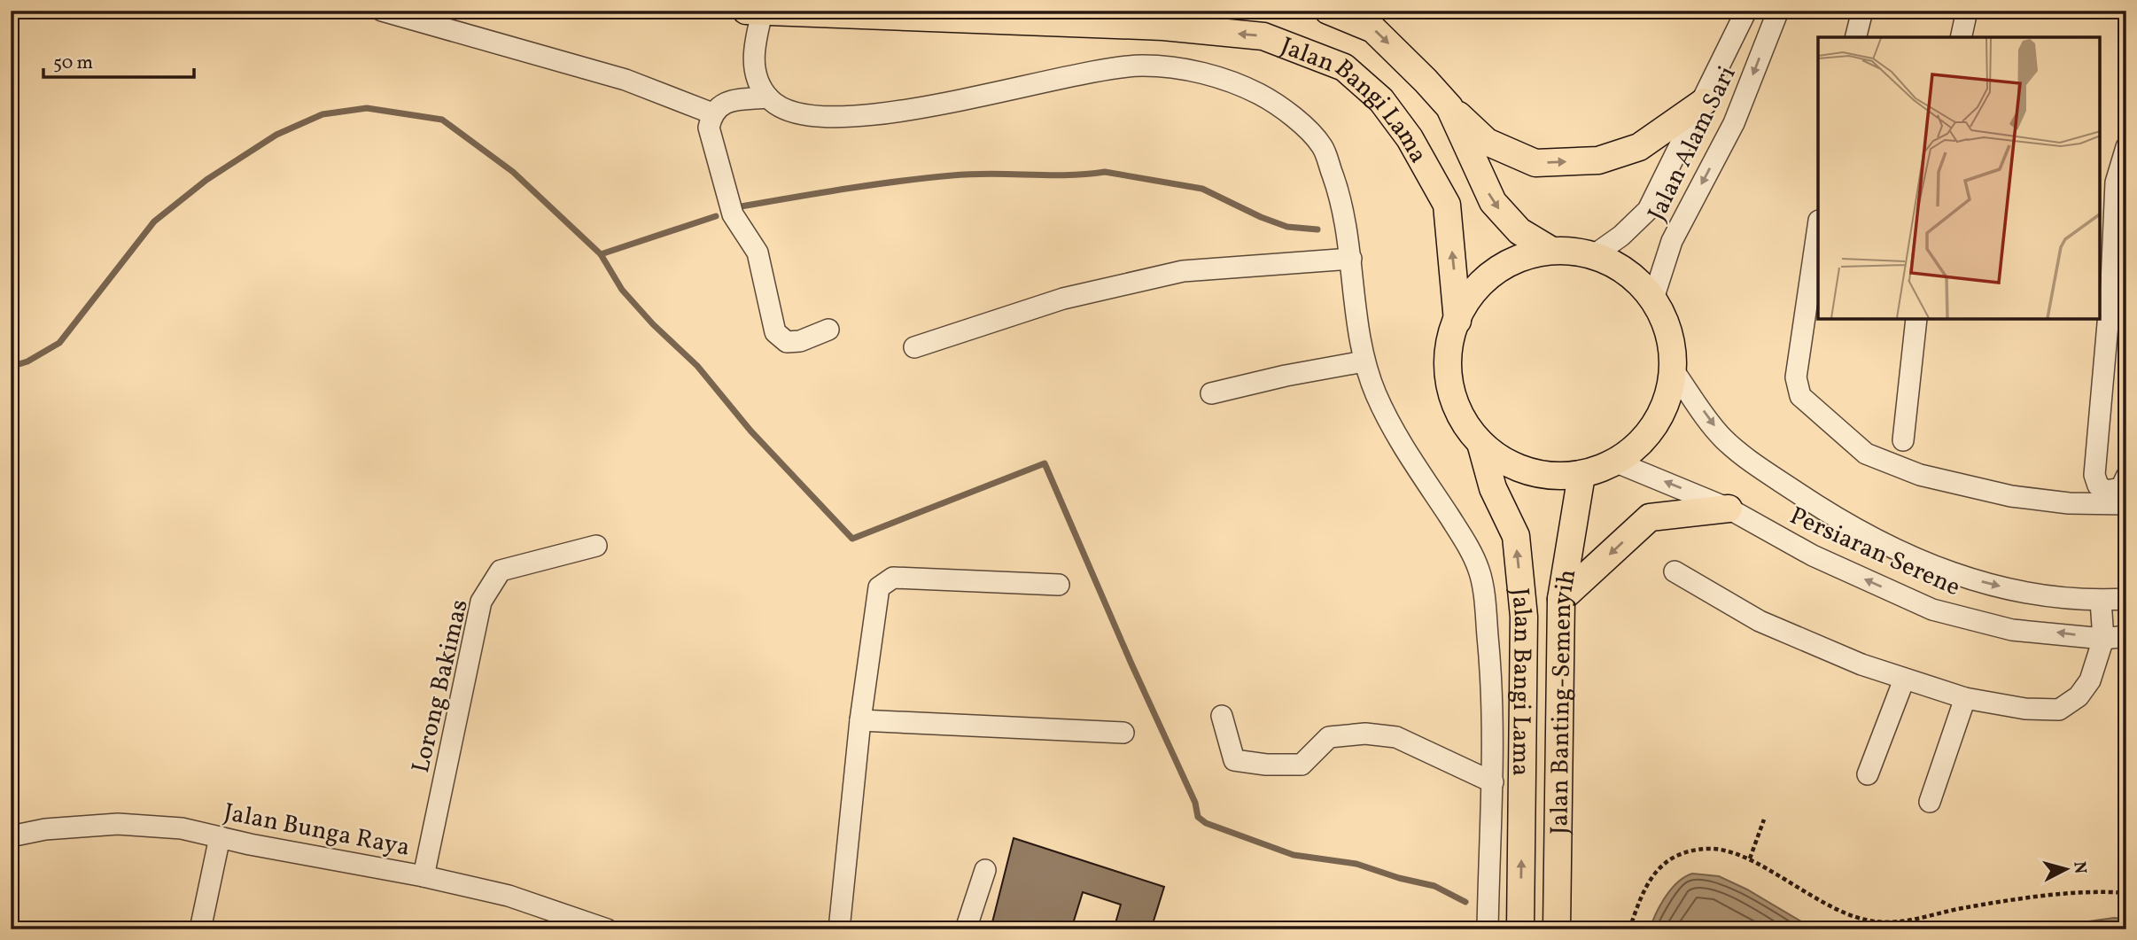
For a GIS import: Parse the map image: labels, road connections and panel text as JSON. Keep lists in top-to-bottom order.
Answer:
{
  "streets": {
    "main road": ["Jalan Bangi Lama", "Jalan Banting-Semenyih"],
    "street": [
      "Jalan Alam Sari",
      "Persiaran Serene",
      "Lorong Bakimas",
      "Jalan Bunga Raya"
    ]
  },
  "crossings": [
    ["Jalan Bangi Lama", "Jalan Alam Sari"],
    ["Jalan Bangi Lama", "Persiaran Serene"],
    ["Jalan Bangi Lama", "Jalan Banting-Semenyih"],
    ["Lorong Bakimas", "Jalan Bunga Raya"]
  ],
  "scale_bar": "50 m",
  "north": "right"
}
